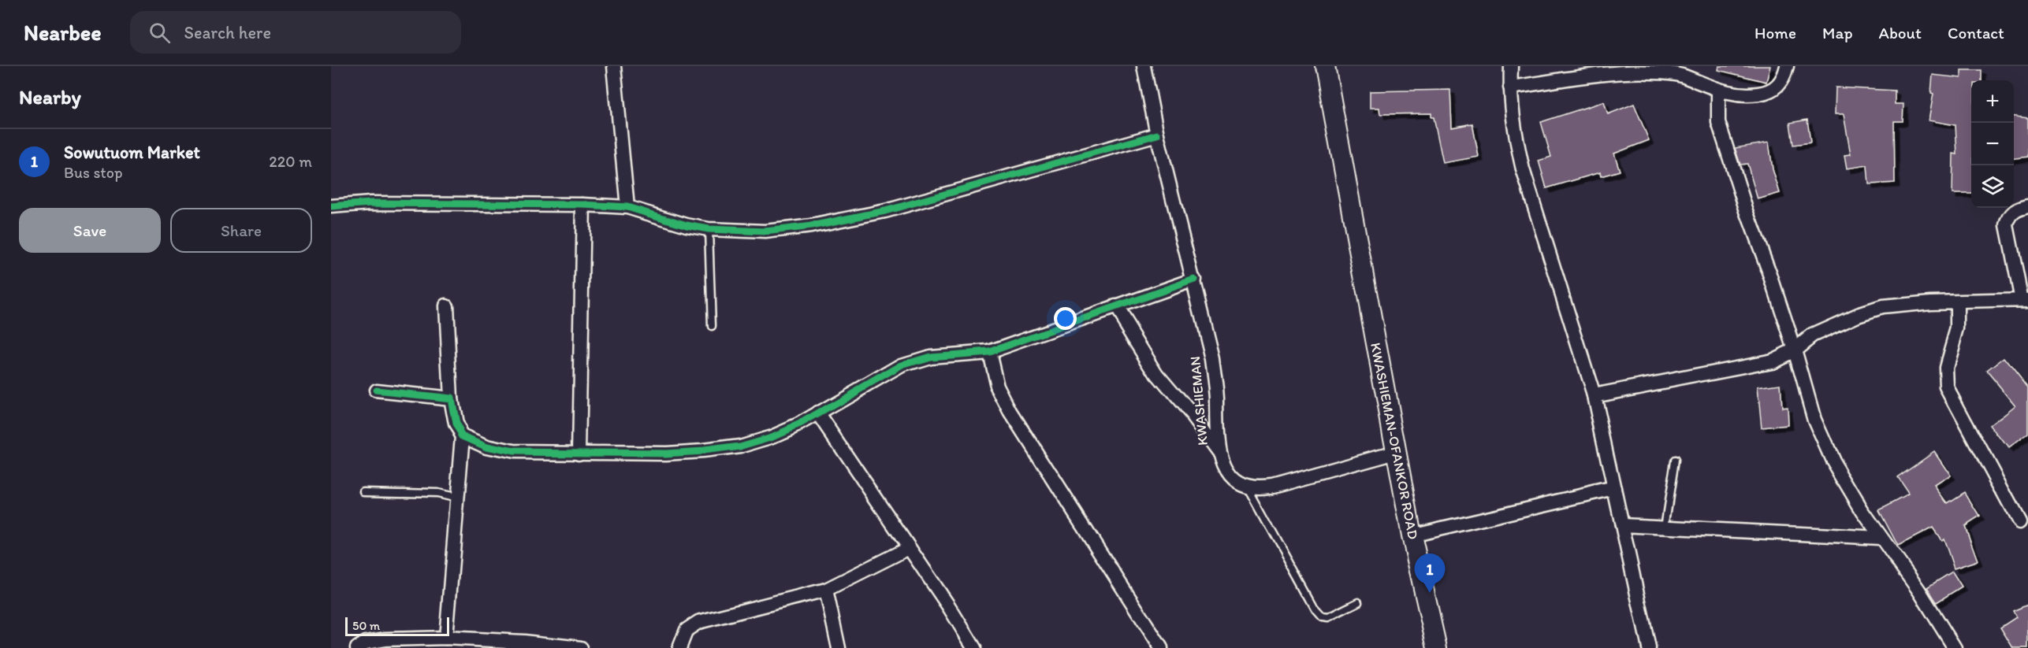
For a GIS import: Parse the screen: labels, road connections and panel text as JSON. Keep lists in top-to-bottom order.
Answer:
{
  "streets": {
    "main road": ["KWASHIEMAN-OFANKOR ROAD"],
    "street": ["KWASHIEMAN"]
  },
  "scale_bar": "50 m",
  "page": {
    "header": "Nearbee",
    "search": "Search here",
    "nav": [
      "Home",
      "Map",
      "About",
      "Contact"
    ],
    "heading": "Nearby",
    "map_buttons": ["+", "−"],
    "list": [
      {
        "mark": "1",
        "name": "Sowutuom Market",
        "note": "Bus stop",
        "value": "220 m"
      }
    ],
    "buttons": ["Save", "Share"],
    "pins": "1",
    "scale": "50 m"
  }
}
